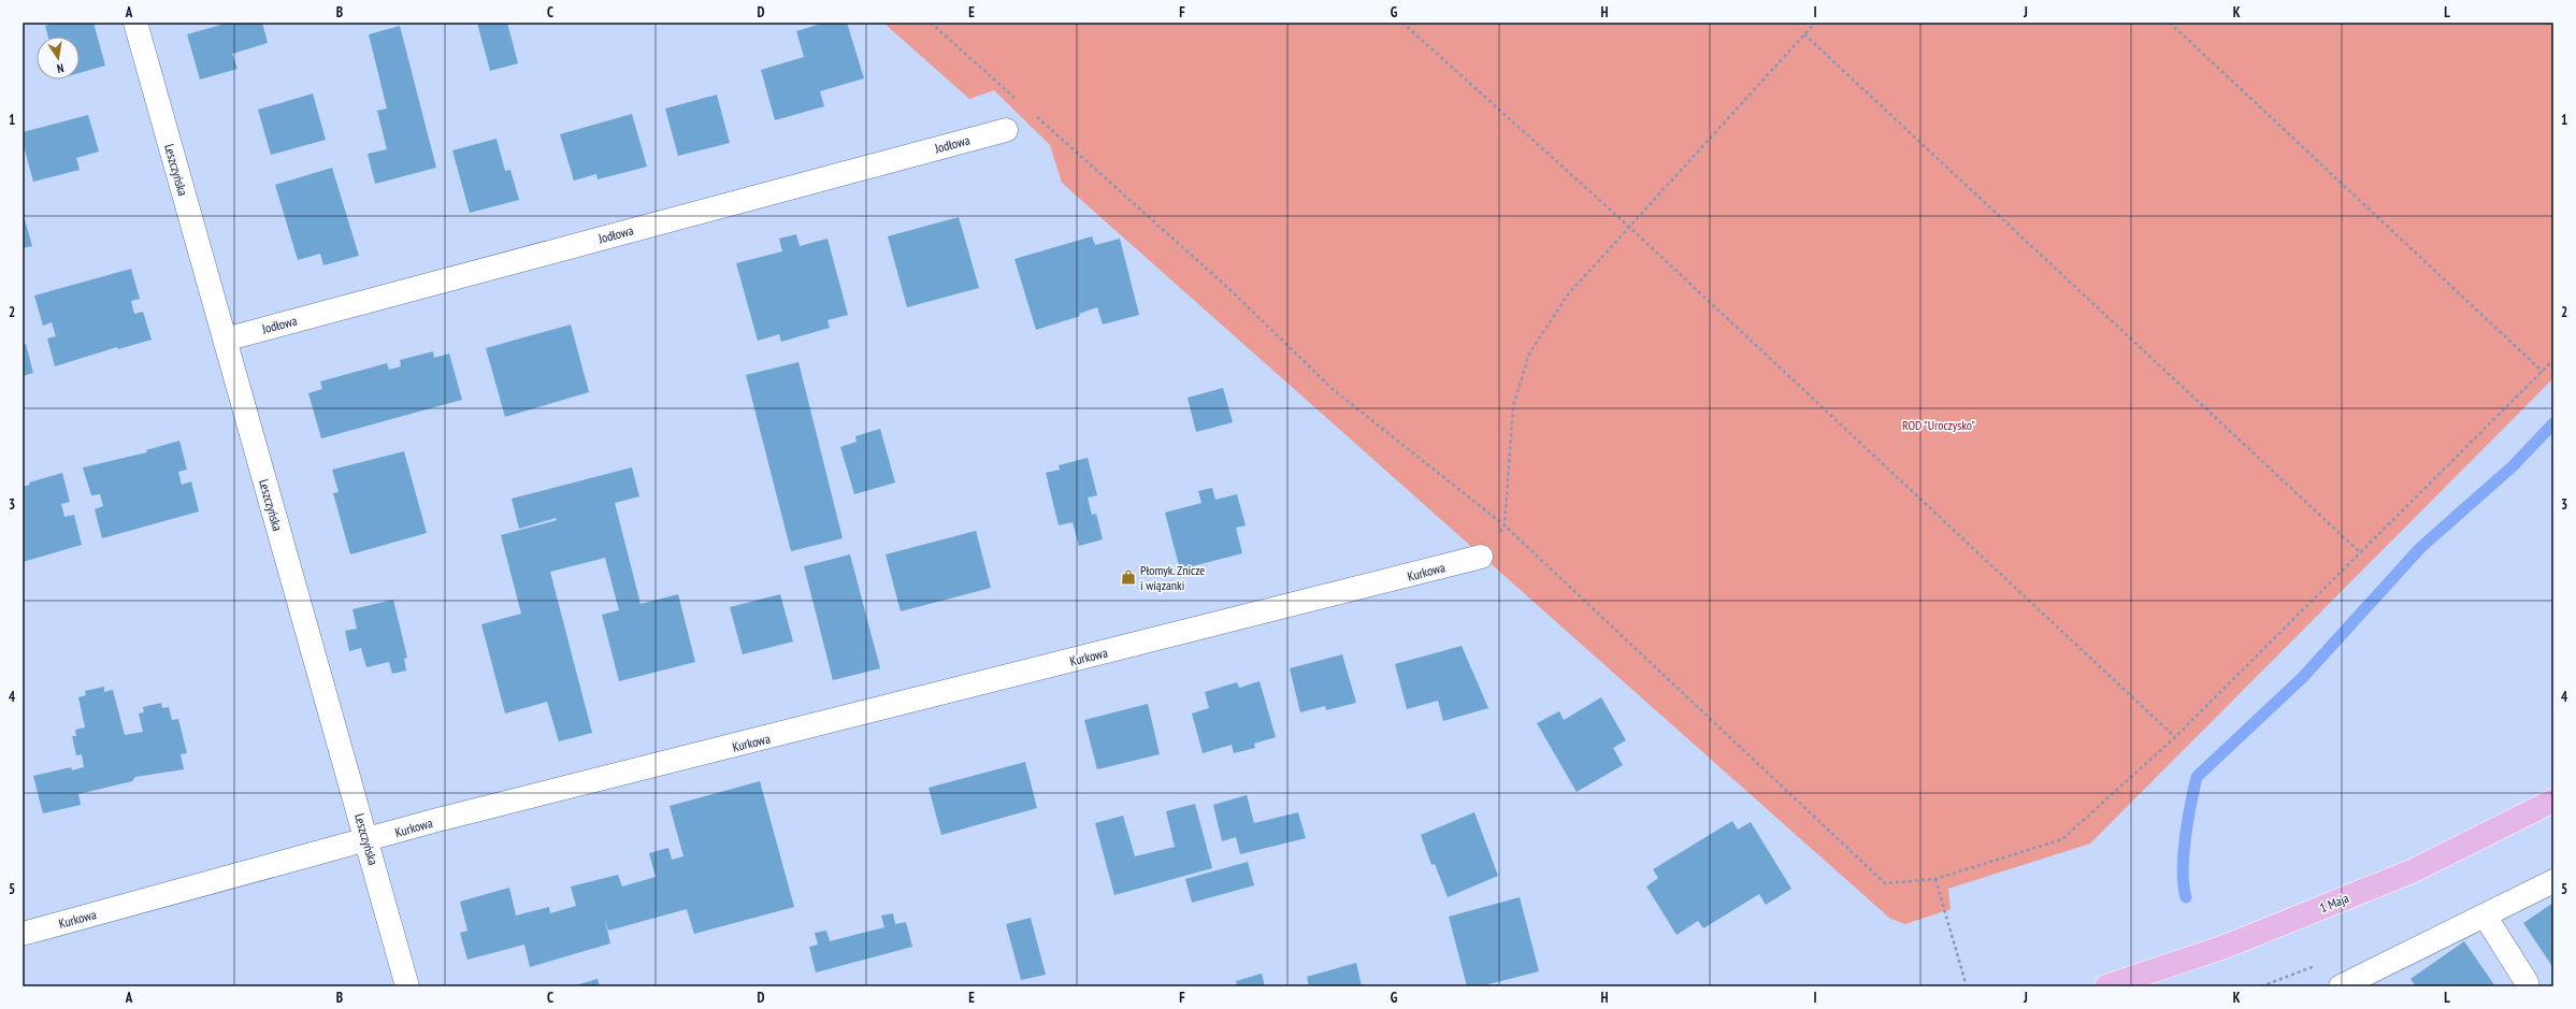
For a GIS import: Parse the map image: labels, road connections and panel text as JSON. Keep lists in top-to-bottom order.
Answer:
{
  "streets": {
    "main road": ["1 Maja"],
    "street": ["Jodłowa", "Leszczyńska", "Kurkowa"]
  },
  "crossings": [
    ["Jodłowa", "Leszczyńska"],
    ["Leszczyńska", "Kurkowa"]
  ],
  "parks": ["ROD \"Uroczysko\""],
  "places": {
    "shop": ["Płomyk. Znicze i wiązanki"]
  },
  "north": "bottom",
  "grid": {
    "columns": [
      "A",
      "B",
      "C",
      "D",
      "E",
      "F",
      "G",
      "H",
      "I",
      "J",
      "K",
      "L"
    ],
    "rows": [
      "1",
      "2",
      "3",
      "4",
      "5"
    ]
  }
}
